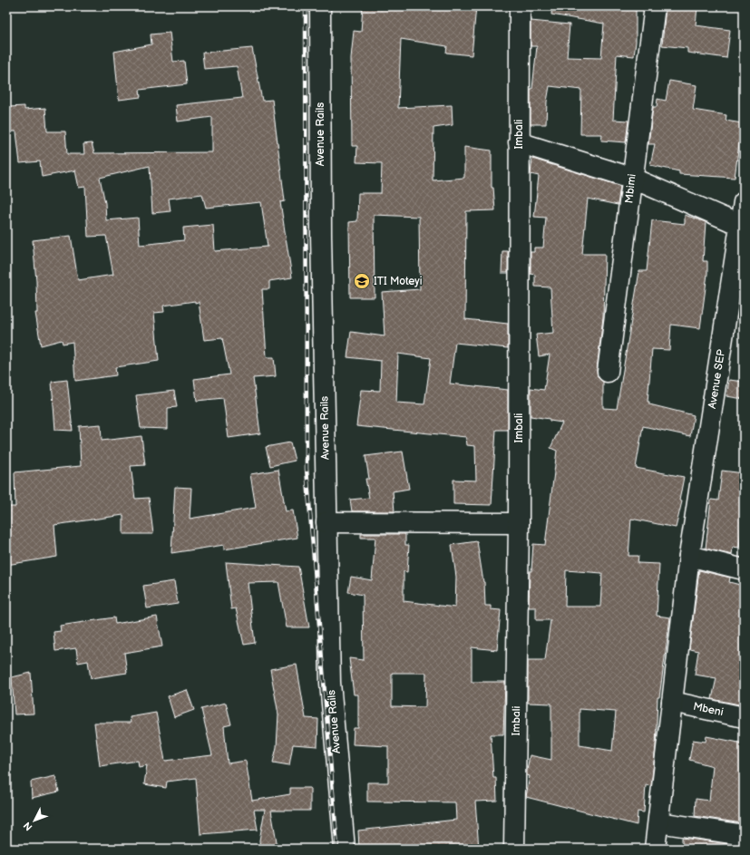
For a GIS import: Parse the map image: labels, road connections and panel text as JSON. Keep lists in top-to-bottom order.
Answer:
{
  "streets": {
    "street": [
      "Avenue Rails",
      "Imbali",
      "Mbimi",
      "Avenue SEP",
      "Mbeni"
    ]
  },
  "crossings": [
    ["Avenue SEP", "Mbeni"]
  ],
  "places": {
    "school or university": ["ITI Moteyi"]
  },
  "north": "bottom left"
}
